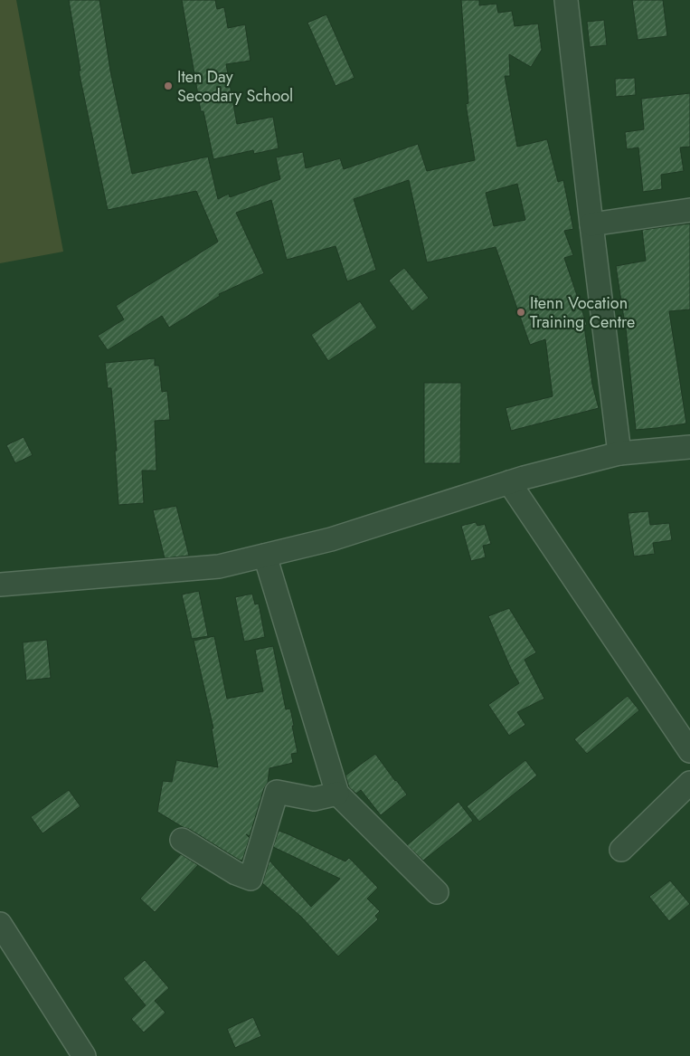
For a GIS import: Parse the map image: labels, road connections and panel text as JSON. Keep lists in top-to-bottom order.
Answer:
{
  "places": ["Iten Day Secodary School", "Itenn Vocation Training Centre"]
}
